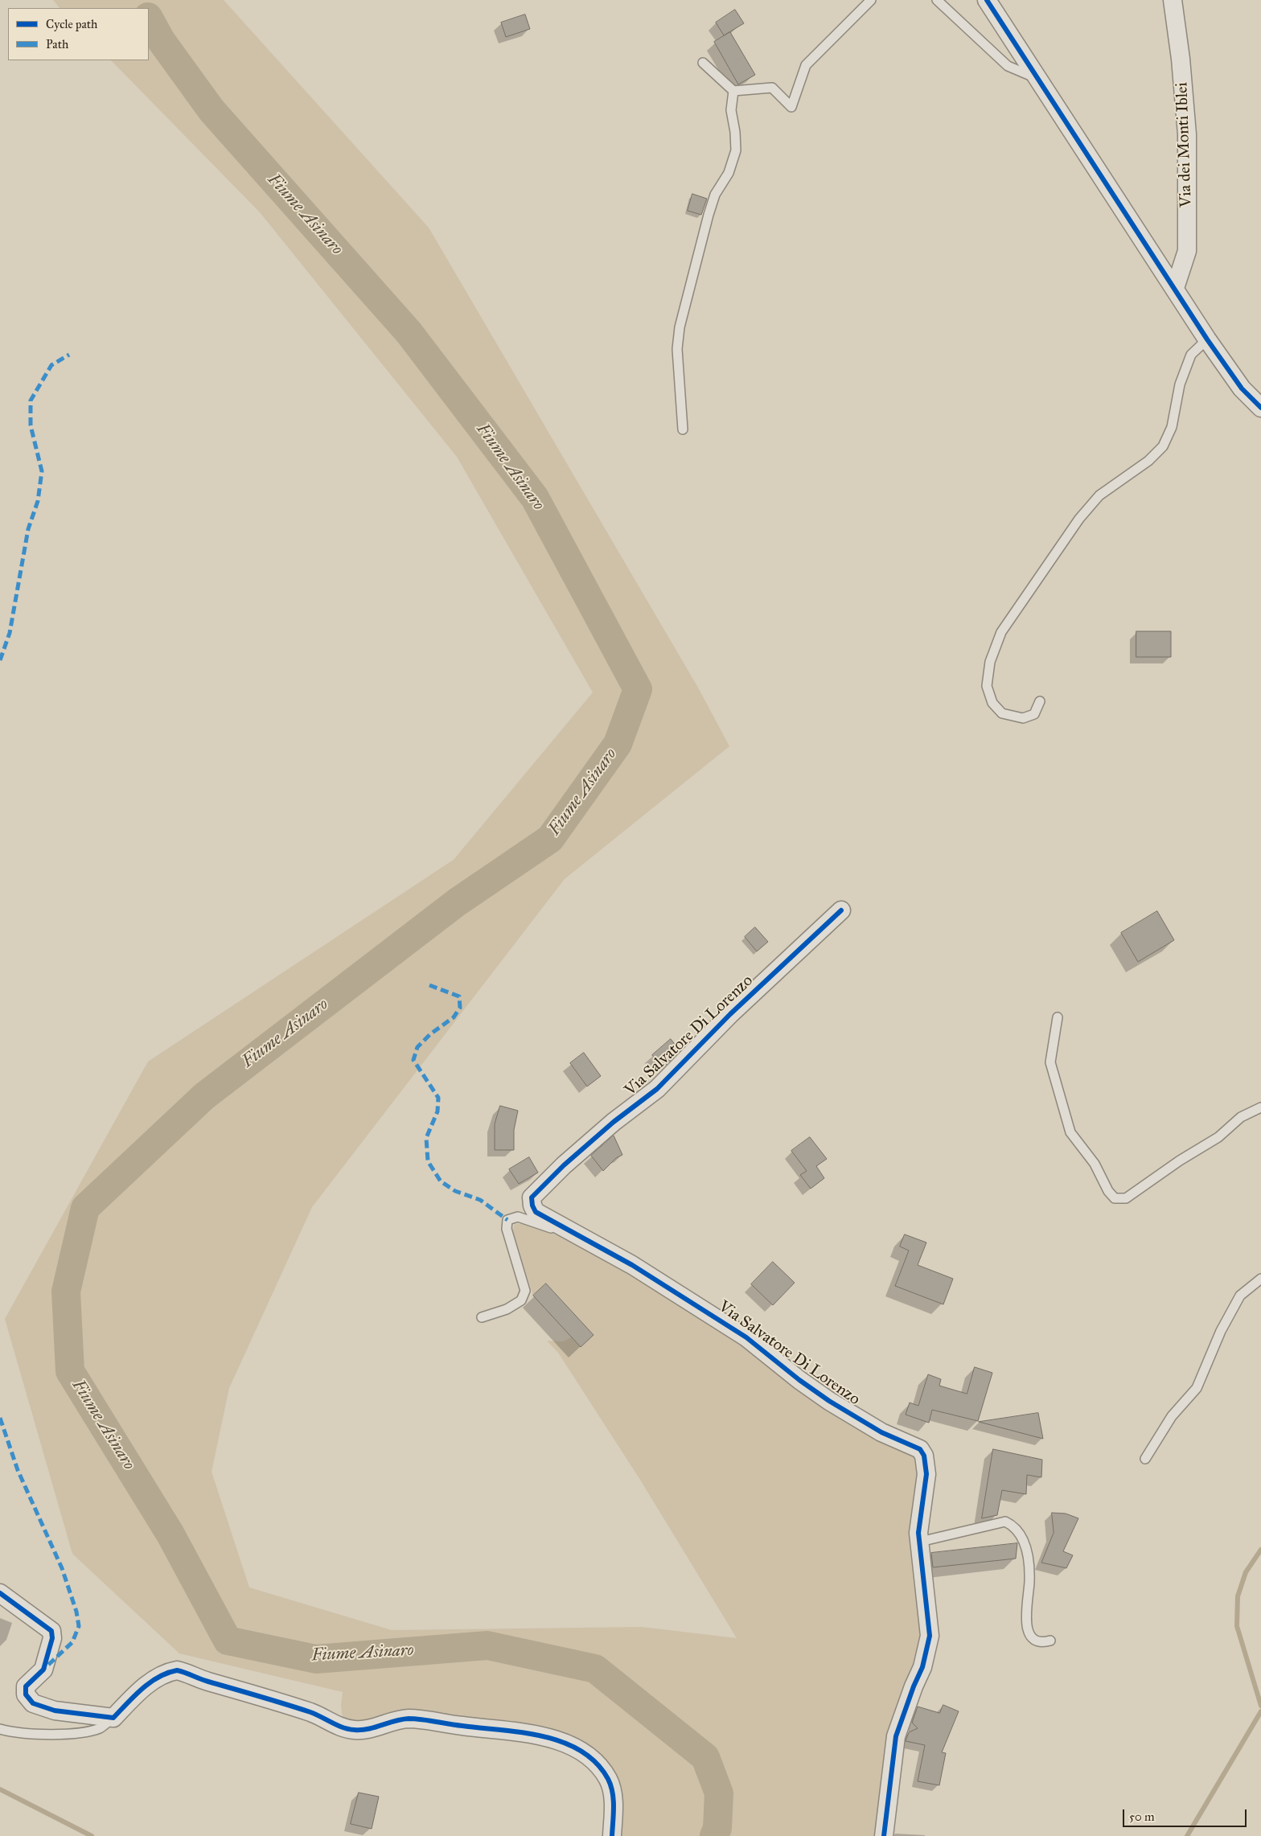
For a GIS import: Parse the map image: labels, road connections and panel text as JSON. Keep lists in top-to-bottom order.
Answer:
{
  "streets": {
    "street": ["Via dei Monti Iblei", "Via Salvatore Di Lorenzo"]
  },
  "water": ["Fiume Asinaro"],
  "legend": ["Cycle path", "Path"],
  "scale_bar": "50 m"
}
